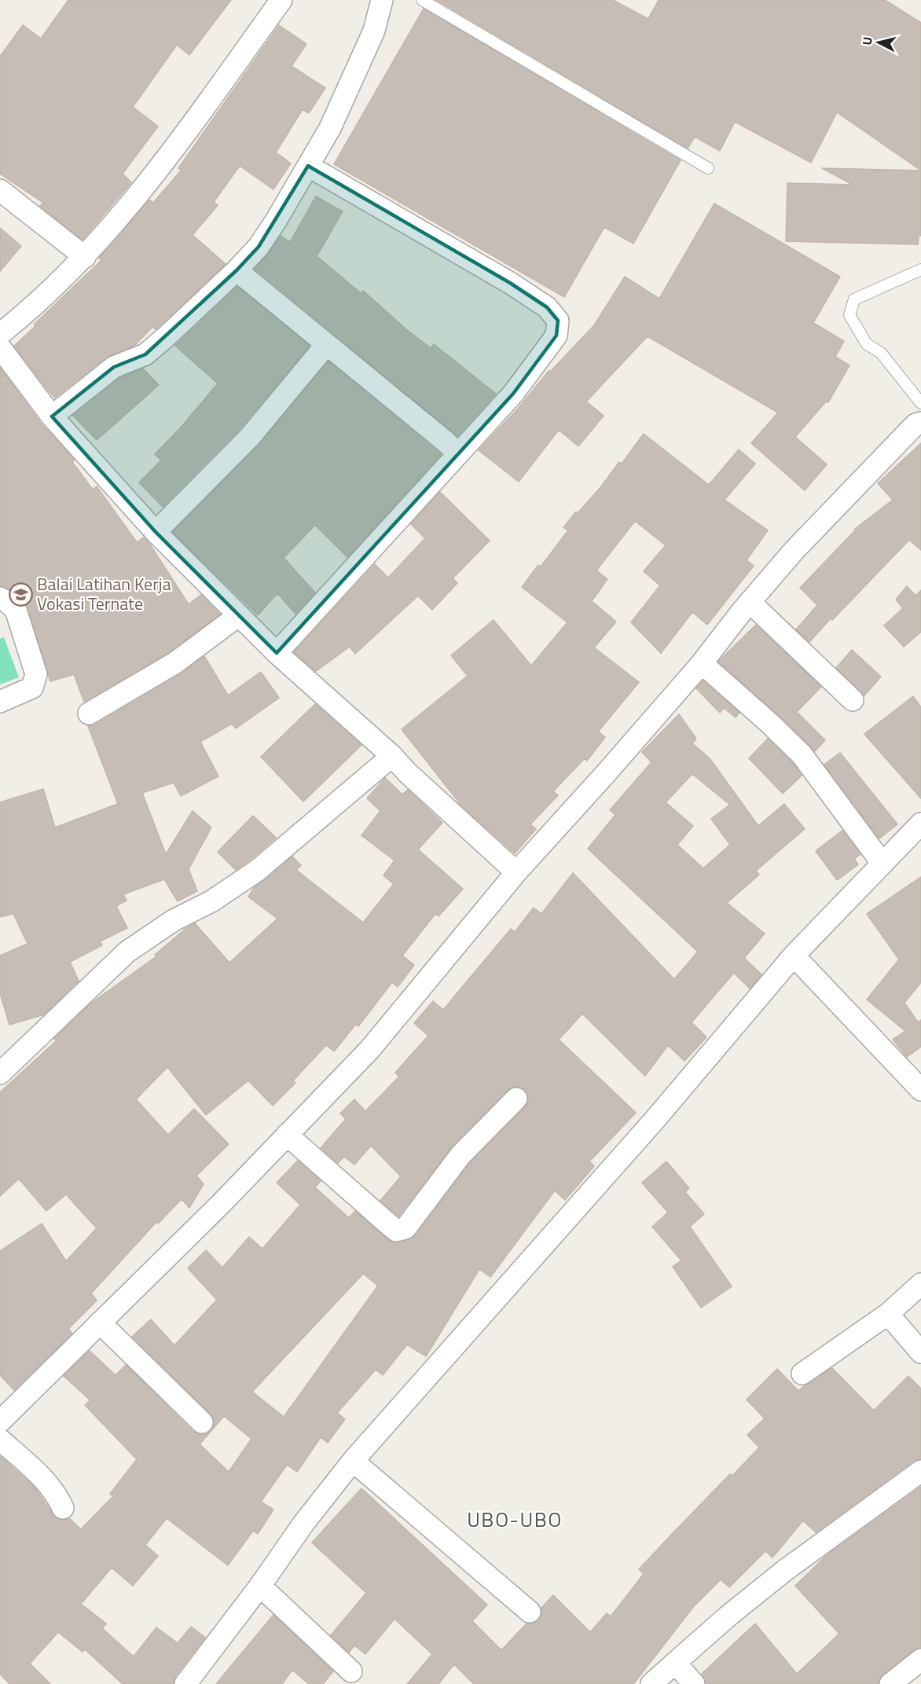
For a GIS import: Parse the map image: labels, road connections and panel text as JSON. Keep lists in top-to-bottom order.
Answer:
{
  "districts": ["UBO-UBO"],
  "places": {
    "school or university": ["Balai Latihan Kerja Vokasi Ternate"]
  },
  "north": "left"
}
